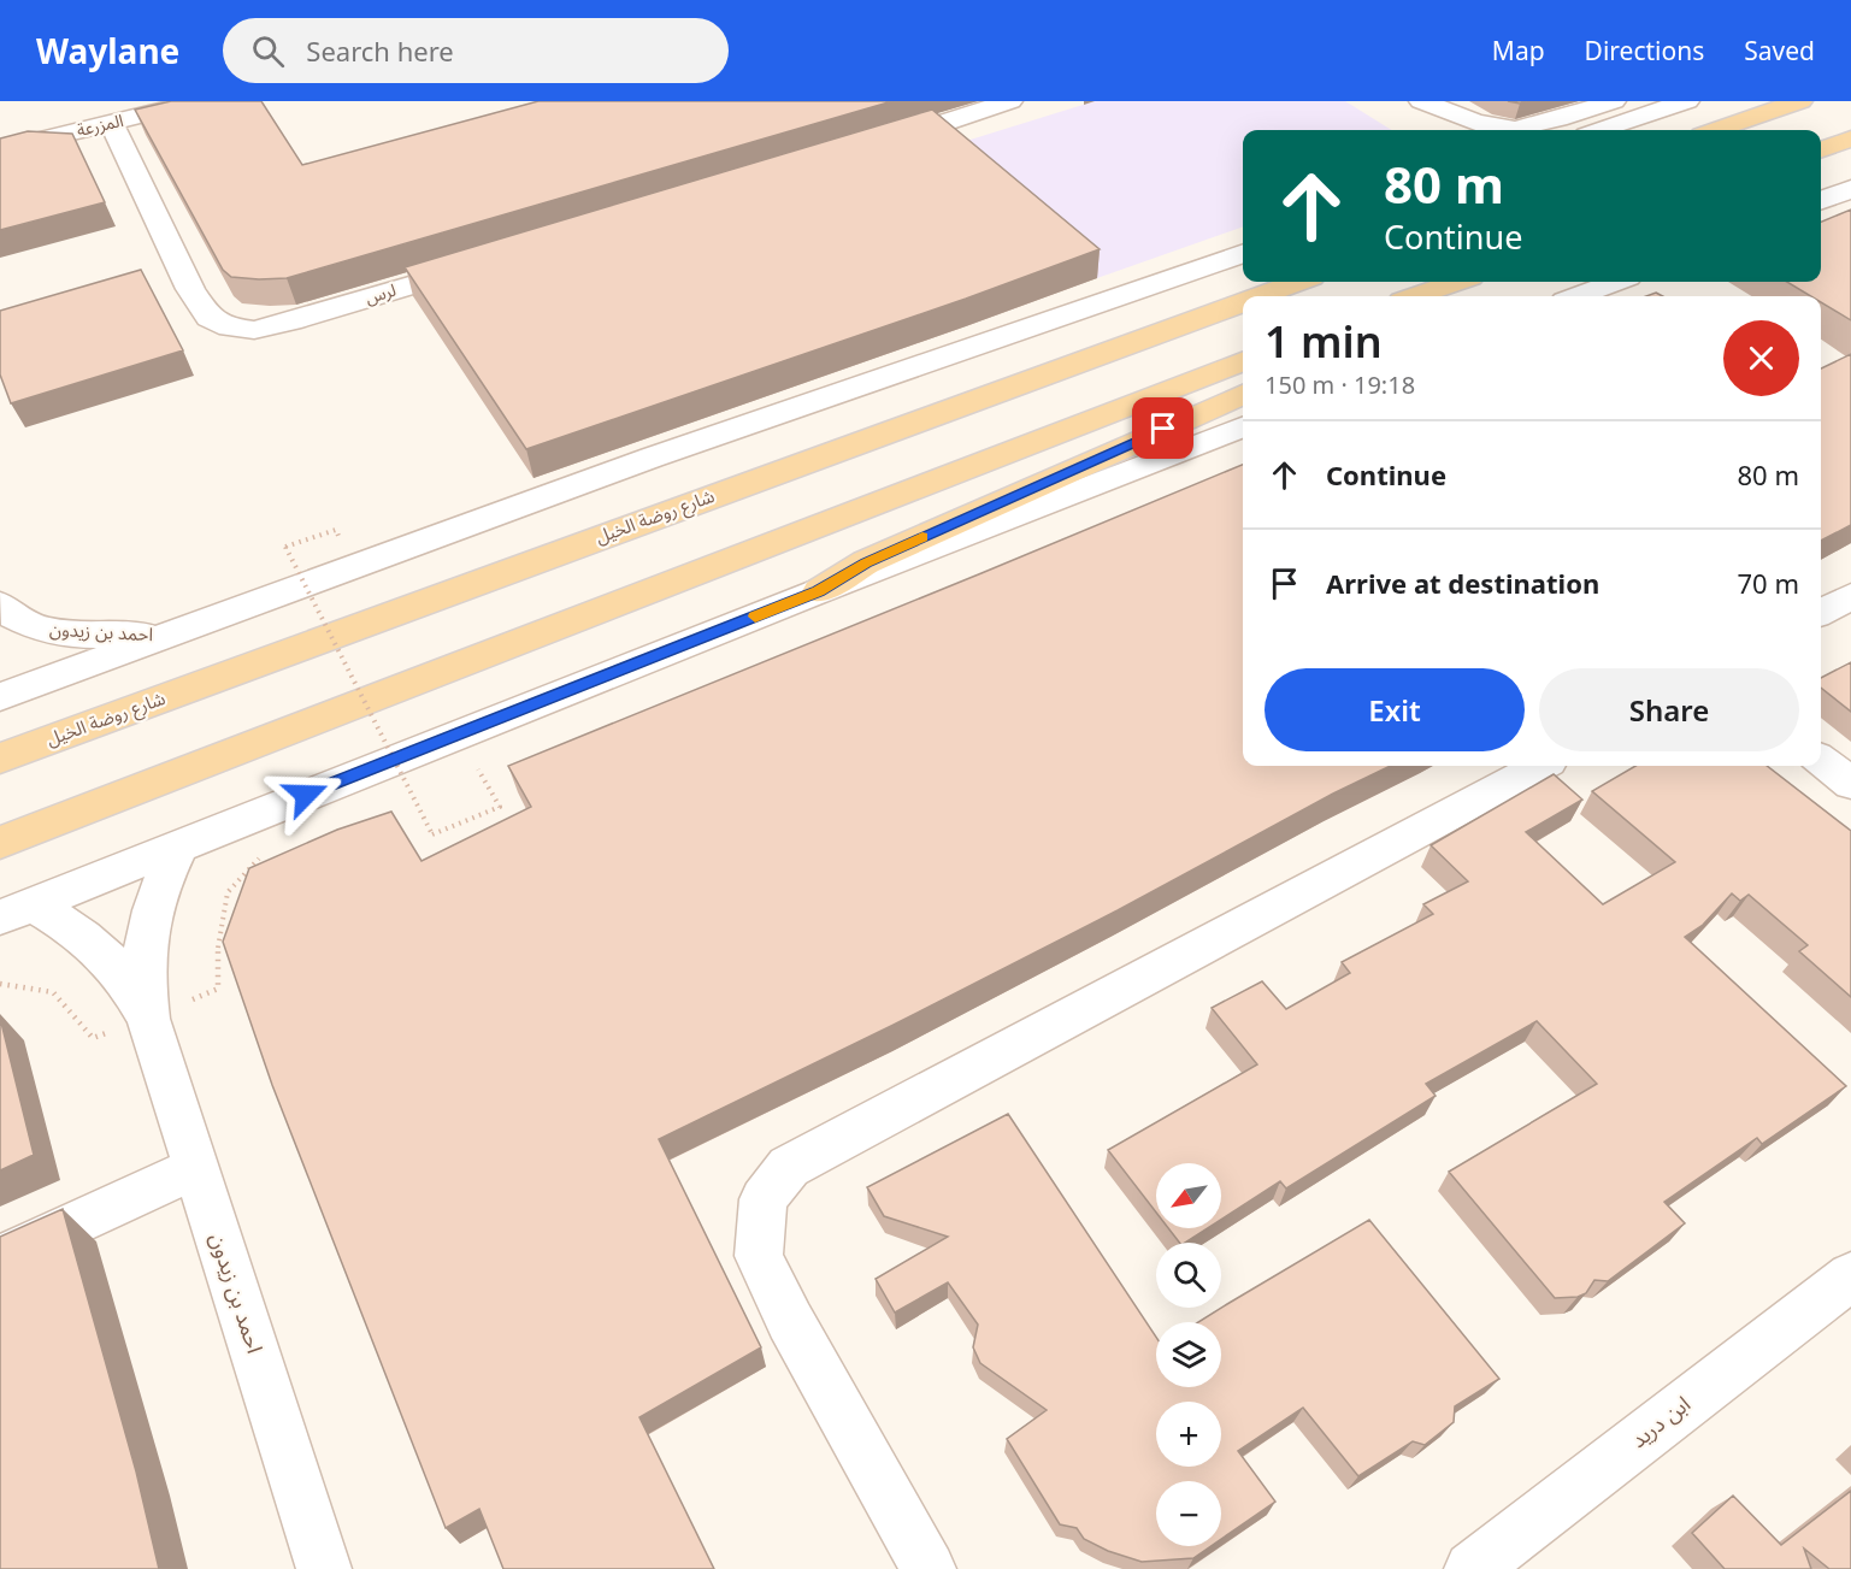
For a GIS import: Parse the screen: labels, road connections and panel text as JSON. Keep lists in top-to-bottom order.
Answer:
{
  "streets": {
    "main road": ["شارع روضة الخيل"],
    "street": [
      "المزرعة",
      "لرس",
      "احمد بن زيدون",
      "ابن دريد"
    ]
  },
  "crossings": [
    ["المزرعة", "لرس"]
  ],
  "north": "bottom left",
  "page": {
    "header": "Waylane",
    "search": "Search here",
    "nav": ["Map", "Directions", "Saved"],
    "turn": ["80 m", "Continue"],
    "heading": ["1 min", "150 m · 19:18"],
    "list": [
      {
        "name": "Continue",
        "value": "80 m"
      },
      {
        "name": "Arrive at destination",
        "value": "70 m"
      }
    ],
    "buttons": ["Exit", "Share"],
    "map_buttons": ["+", "−"]
  }
}
